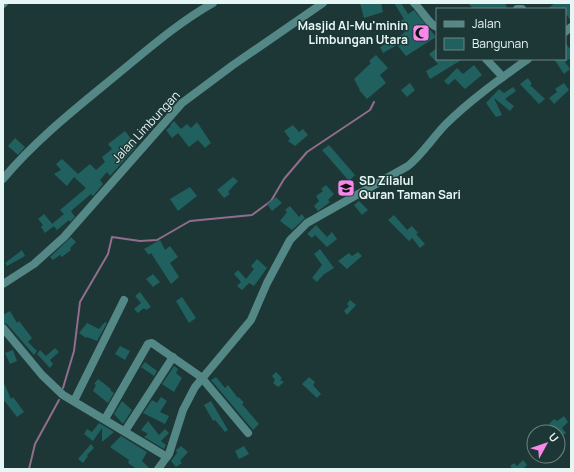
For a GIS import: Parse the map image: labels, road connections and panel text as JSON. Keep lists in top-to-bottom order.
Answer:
{
  "streets": {
    "street": ["Jalan Limbungan"]
  },
  "places": {
    "mosque": ["Masjid Al-Mu'minin Limbungan Utara"],
    "school or university": ["SD Zilalul Quran Taman Sari"]
  },
  "legend": ["Jalan", "Bangunan"],
  "north": "top right"
}
